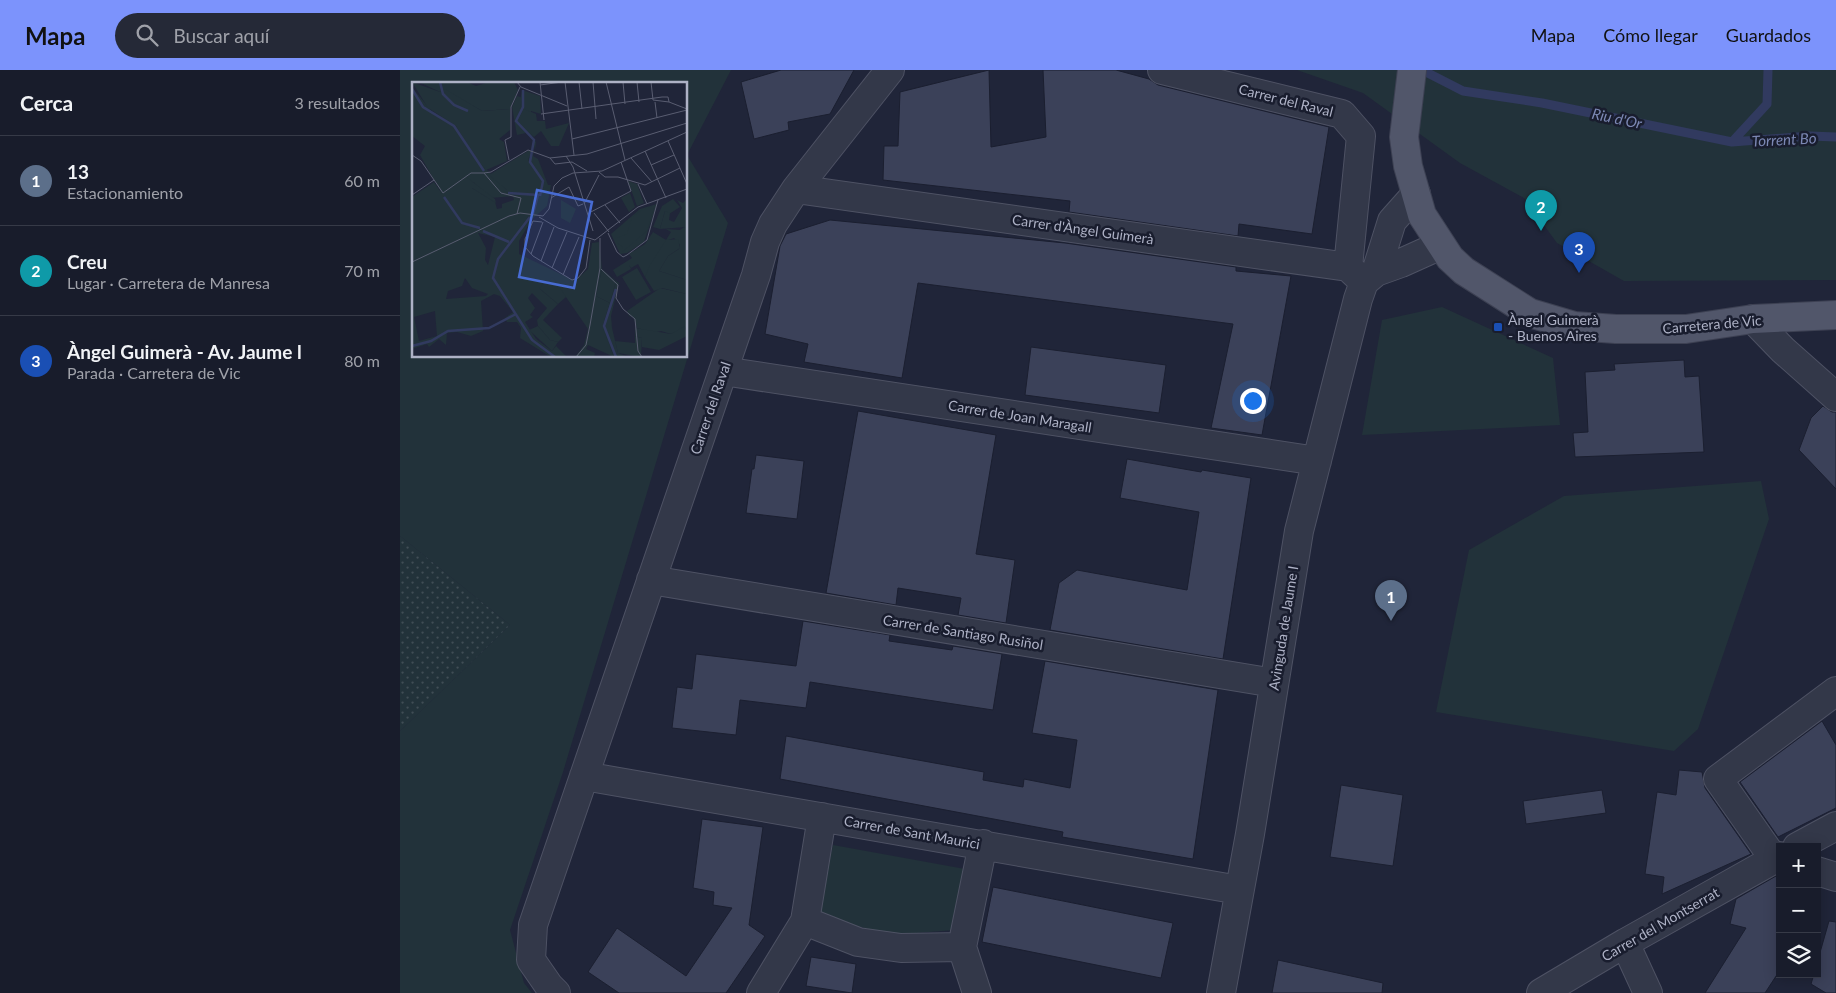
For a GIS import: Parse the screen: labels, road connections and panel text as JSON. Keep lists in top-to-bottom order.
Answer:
{
  "streets": {
    "main road": ["Carretera de Vic"],
    "street": [
      "Carrer del Raval",
      "Carrer d'Àngel Guimerà",
      "Carrer de Joan Maragall",
      "Avinguda de Jaume I",
      "Carrer de Santiago Rusiñol",
      "Carrer de Sant Maurici",
      "Carrer del Montserrat"
    ]
  },
  "crossings": [
    ["Carrer del Raval", "Carrer d'Àngel Guimerà"],
    ["Carrer del Raval", "Carrer de Joan Maragall"],
    ["Carrer del Raval", "Avinguda de Jaume I"],
    ["Carrer del Raval", "Carrer de Santiago Rusiñol"],
    ["Carrer del Raval", "Carrer de Sant Maurici"],
    ["Carrer d'Àngel Guimerà", "Avinguda de Jaume I"],
    ["Carrer de Joan Maragall", "Avinguda de Jaume I"],
    ["Avinguda de Jaume I", "Carrer de Santiago Rusiñol"],
    ["Avinguda de Jaume I", "Carrer de Sant Maurici"]
  ],
  "water": ["Riu d'Or", "Torrent Bo"],
  "places": {
    "transit": ["Àngel Guimerà - Buenos Aires"]
  },
  "page": {
    "header": "Mapa",
    "search": "Buscar aquí",
    "nav": ["Mapa", "Cómo llegar", "Guardados"],
    "heading": ["Cerca", "3 resultados"],
    "list": [
      {
        "mark": "1",
        "name": "13",
        "note": "Estacionamiento",
        "value": "60 m"
      },
      {
        "mark": "2",
        "name": "Creu",
        "note": "Lugar · Carretera de Manresa",
        "value": "70 m"
      },
      {
        "mark": "3",
        "name": "Àngel Guimerà - Av. Jaume l",
        "note": "Parada · Carretera de Vic",
        "value": "80 m"
      }
    ],
    "pins": ["2", "3", "1"],
    "map_buttons": ["+", "−"]
  }
}
